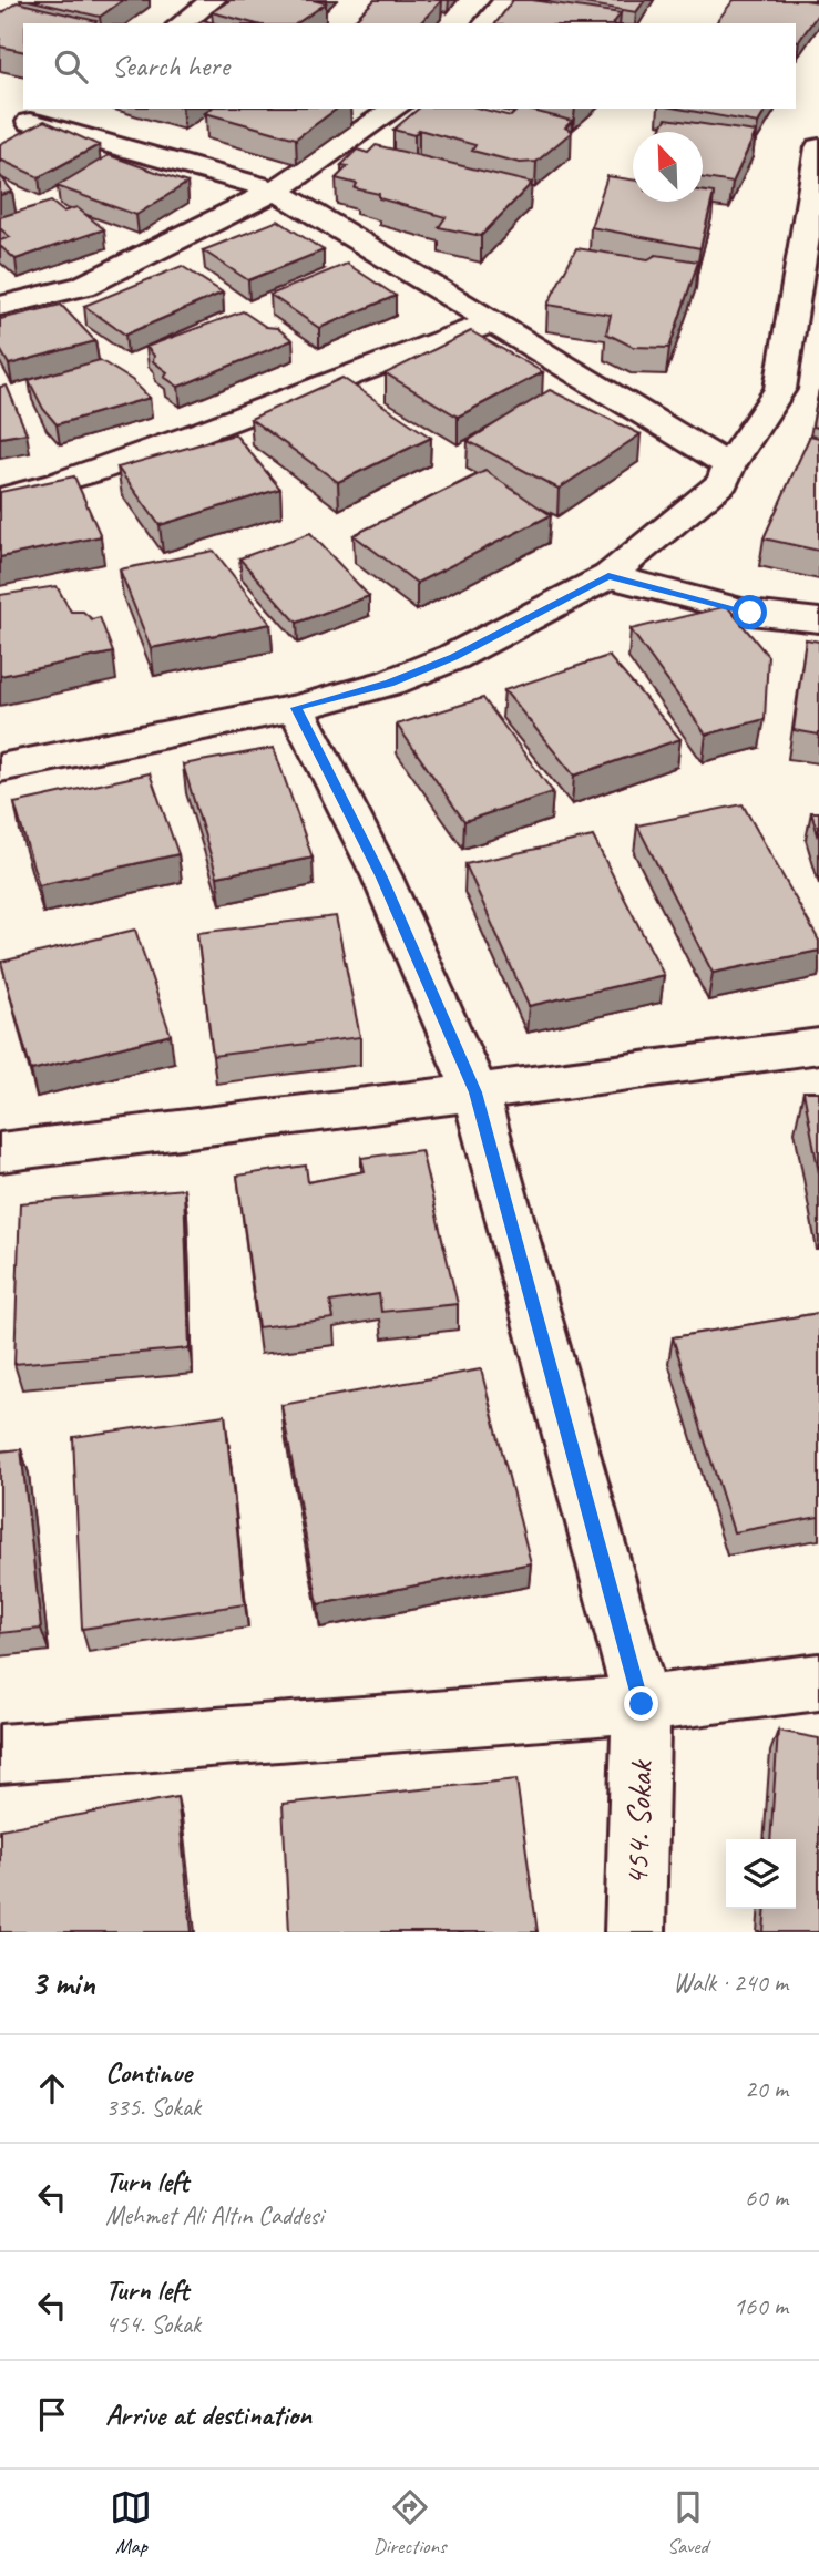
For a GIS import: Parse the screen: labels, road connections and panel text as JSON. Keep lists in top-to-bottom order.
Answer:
{
  "streets": {
    "street": ["454. Sokak"]
  },
  "north": "top left",
  "page": {
    "search": "Search here",
    "heading": ["3 min", "Walk · 240 m"],
    "list": [
      ["Continue", "335. Sokak", "20 m"],
      ["Turn left", "Mehmet Ali Altın Caddesi", "60 m"],
      ["Turn left", "454. Sokak", "160 m"],
      "Arrive at destination"
    ],
    "nav": ["Map", "Directions", "Saved"]
  }
}
